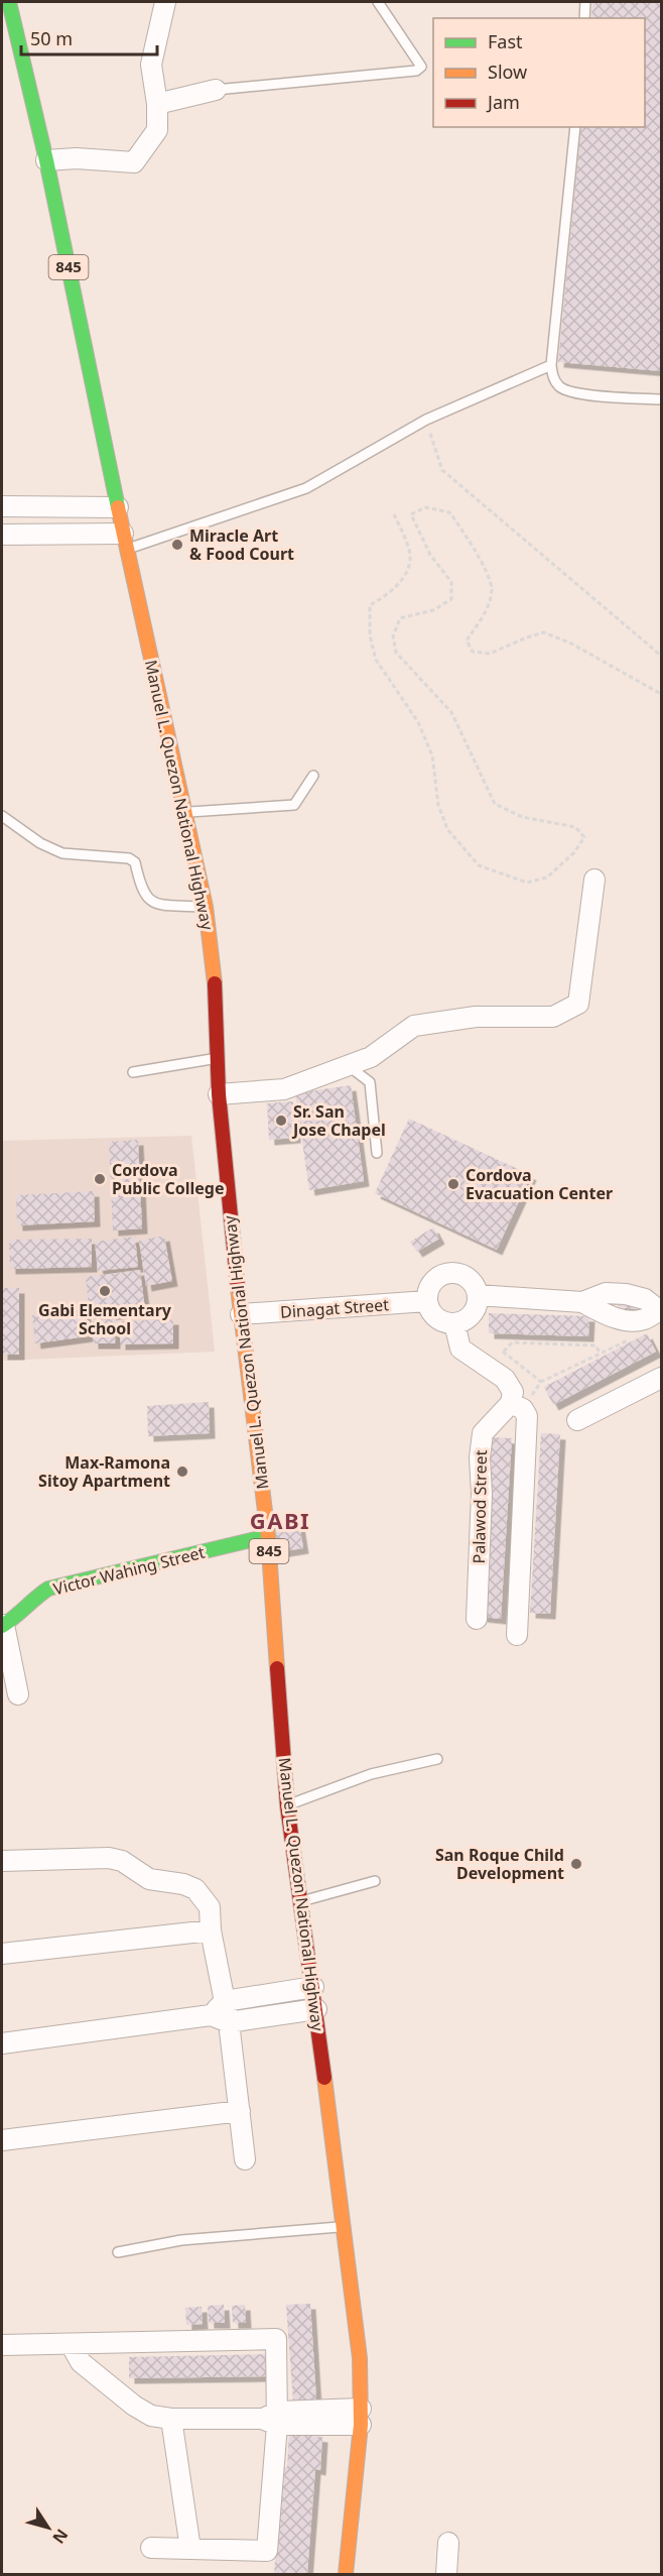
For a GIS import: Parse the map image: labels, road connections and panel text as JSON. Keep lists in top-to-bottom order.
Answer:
{
  "streets": {
    "main road": ["845", "Manuel L. Quezon National Highway", "Victor Wahing Street"],
    "street": ["Dinagat Street", "Palawod Street"]
  },
  "crossings": [
    ["Manuel L. Quezon National Highway", "Dinagat Street"],
    ["Manuel L. Quezon National Highway", "Victor Wahing Street"]
  ],
  "districts": ["GABI"],
  "places": [
    "Miracle Art & Food Court",
    "Sr. San Jose Chapel",
    "Cordova Public College",
    "Cordova Evacuation Center",
    "Gabi Elementary School",
    "Max-Ramona Sitoy Apartment",
    "San Roque Child Development"
  ],
  "legend": ["Fast", "Slow", "Jam"],
  "scale_bar": "50 m",
  "north": "bottom right"
}
